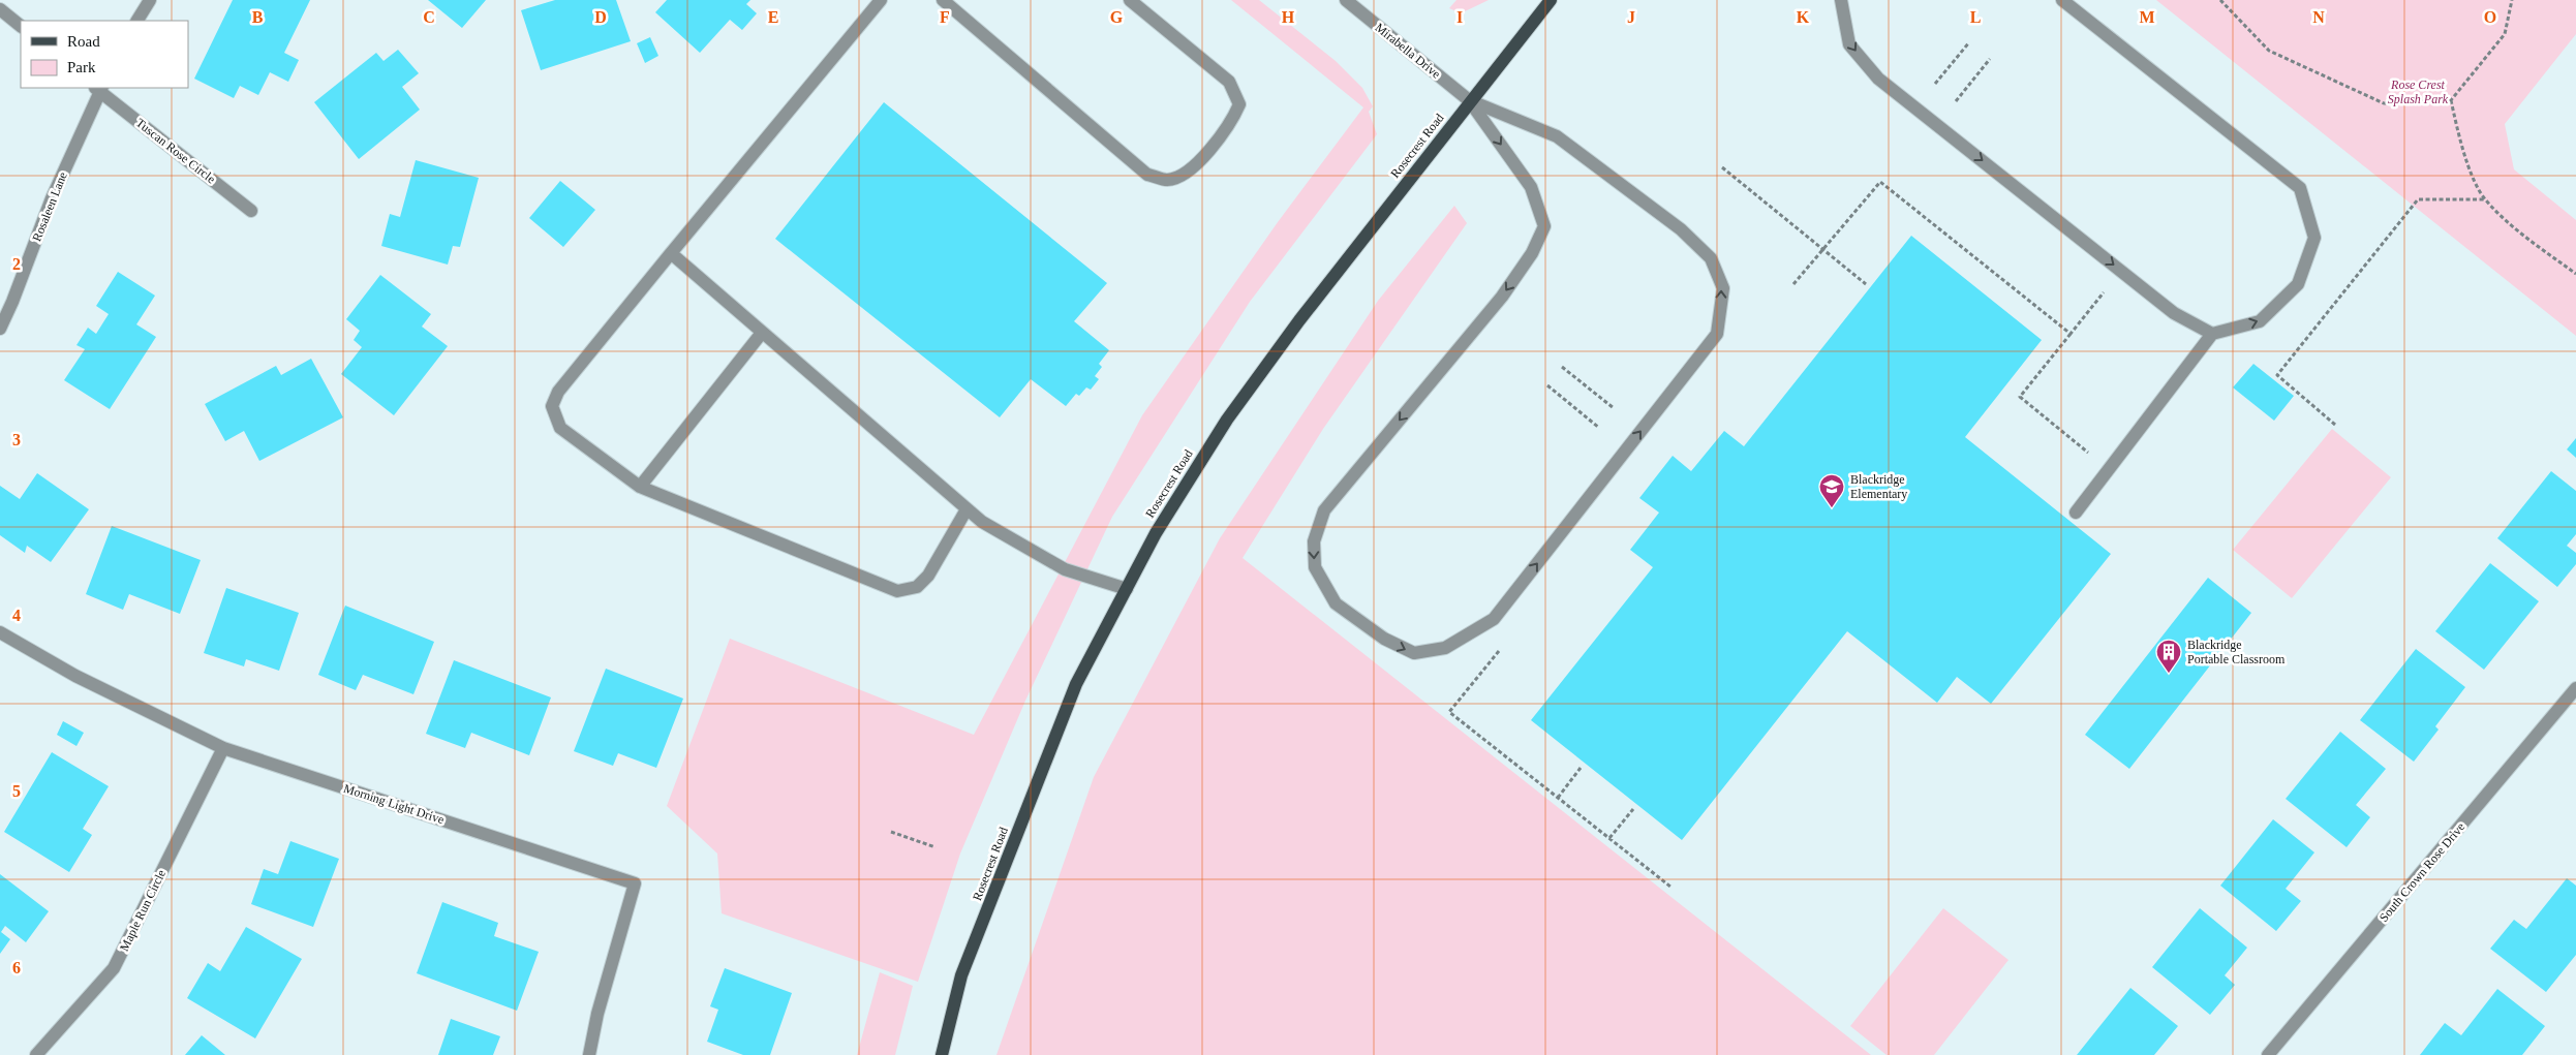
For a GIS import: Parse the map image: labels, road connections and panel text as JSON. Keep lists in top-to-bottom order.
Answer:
{
  "streets": {
    "main road": ["Rosecrest Road"],
    "street": [
      "Mirabella Drive",
      "Tuscan Rose Circle",
      "Rosaleen Lane",
      "Morning Light Drive",
      "South Crown Rose Drive",
      "Maple Run Circle"
    ]
  },
  "crossings": [
    ["Mirabella Drive", "Rosecrest Road"],
    ["Tuscan Rose Circle", "Rosaleen Lane"],
    ["Morning Light Drive", "Maple Run Circle"]
  ],
  "parks": ["Rose Crest Splash Park"],
  "places": {
    "school or university": ["Blackridge Elementary"],
    "building": ["Blackridge Portable Classroom"]
  },
  "legend": ["Road", "Park"],
  "grid": {
    "columns": [
      "B",
      "C",
      "D",
      "E",
      "F",
      "G",
      "H",
      "I",
      "J",
      "K",
      "L",
      "M",
      "N",
      "O"
    ],
    "rows": [
      "2",
      "3",
      "4",
      "5",
      "6"
    ]
  }
}
